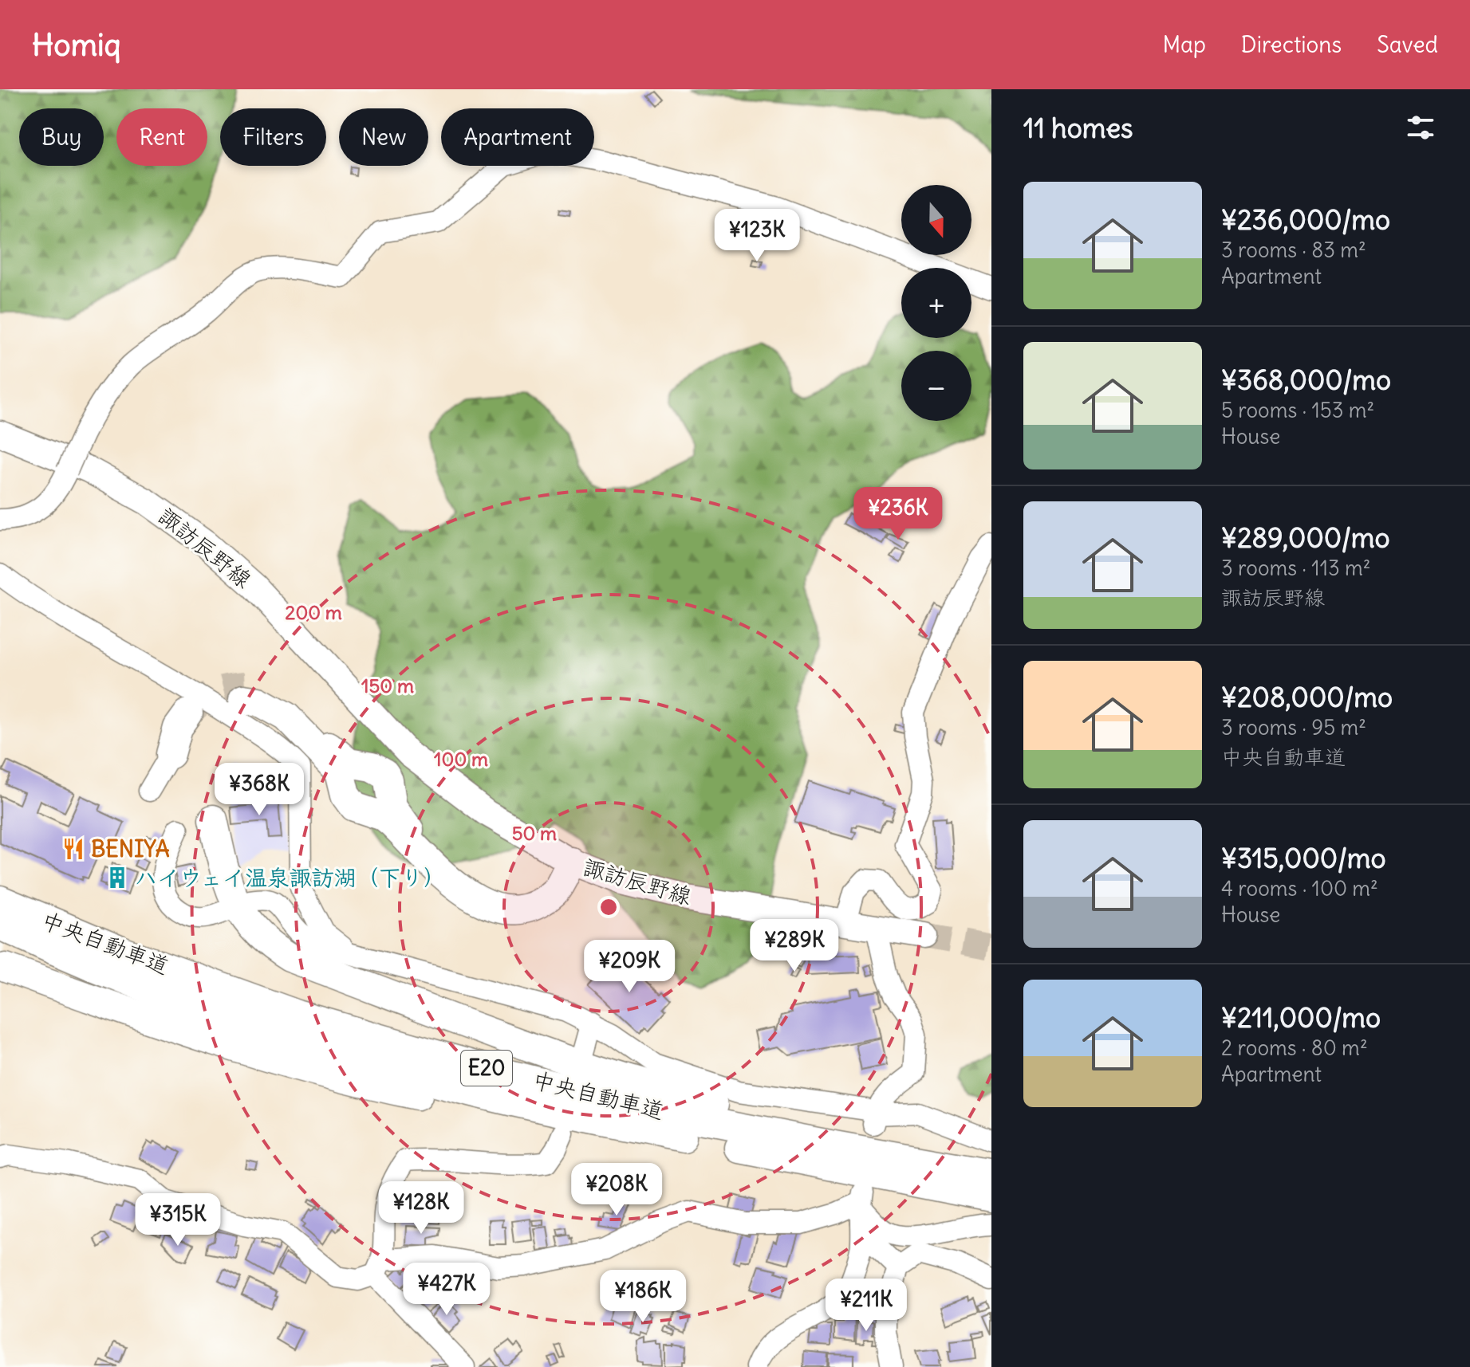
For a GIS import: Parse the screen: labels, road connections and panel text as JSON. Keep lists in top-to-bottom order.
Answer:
{
  "streets": {
    "highway": ["中央自動車道", "E20"],
    "main road": ["諏訪辰野線"]
  },
  "places": {
    "restaurant": ["BENIYA"],
    "building": ["ハイウェイ温泉諏訪湖（下り）"]
  },
  "north": "bottom",
  "page": {
    "header": "Homiq",
    "nav": ["Map", "Directions", "Saved"],
    "heading": "11 homes",
    "chip": [
      "Buy",
      "Rent",
      "Filters",
      "New",
      "Apartment"
    ],
    "list": [
      {
        "name": "¥236,000/mo",
        "note": "3 rooms · 83 m² · Apartment"
      },
      {
        "name": "¥368,000/mo",
        "note": "5 rooms · 153 m² · House"
      },
      {
        "name": "¥289,000/mo",
        "note": "3 rooms · 113 m² · 諏訪辰野線"
      },
      {
        "name": "¥208,000/mo",
        "note": "3 rooms · 95 m² · 中央自動車道"
      },
      {
        "name": "¥315,000/mo",
        "note": "4 rooms · 100 m² · House"
      },
      {
        "name": "¥211,000/mo",
        "note": "2 rooms · 80 m² · Apartment"
      }
    ],
    "map_buttons": ["+", "−"],
    "price": [
      "¥123K",
      "¥236K",
      "¥368K",
      "¥289K",
      "¥209K",
      "¥208K",
      "¥128K",
      "¥315K",
      "¥427K",
      "¥186K",
      "¥211K"
    ]
  },
  "rings": [
    "200 m",
    "150 m",
    "100 m",
    "50 m"
  ]
}
